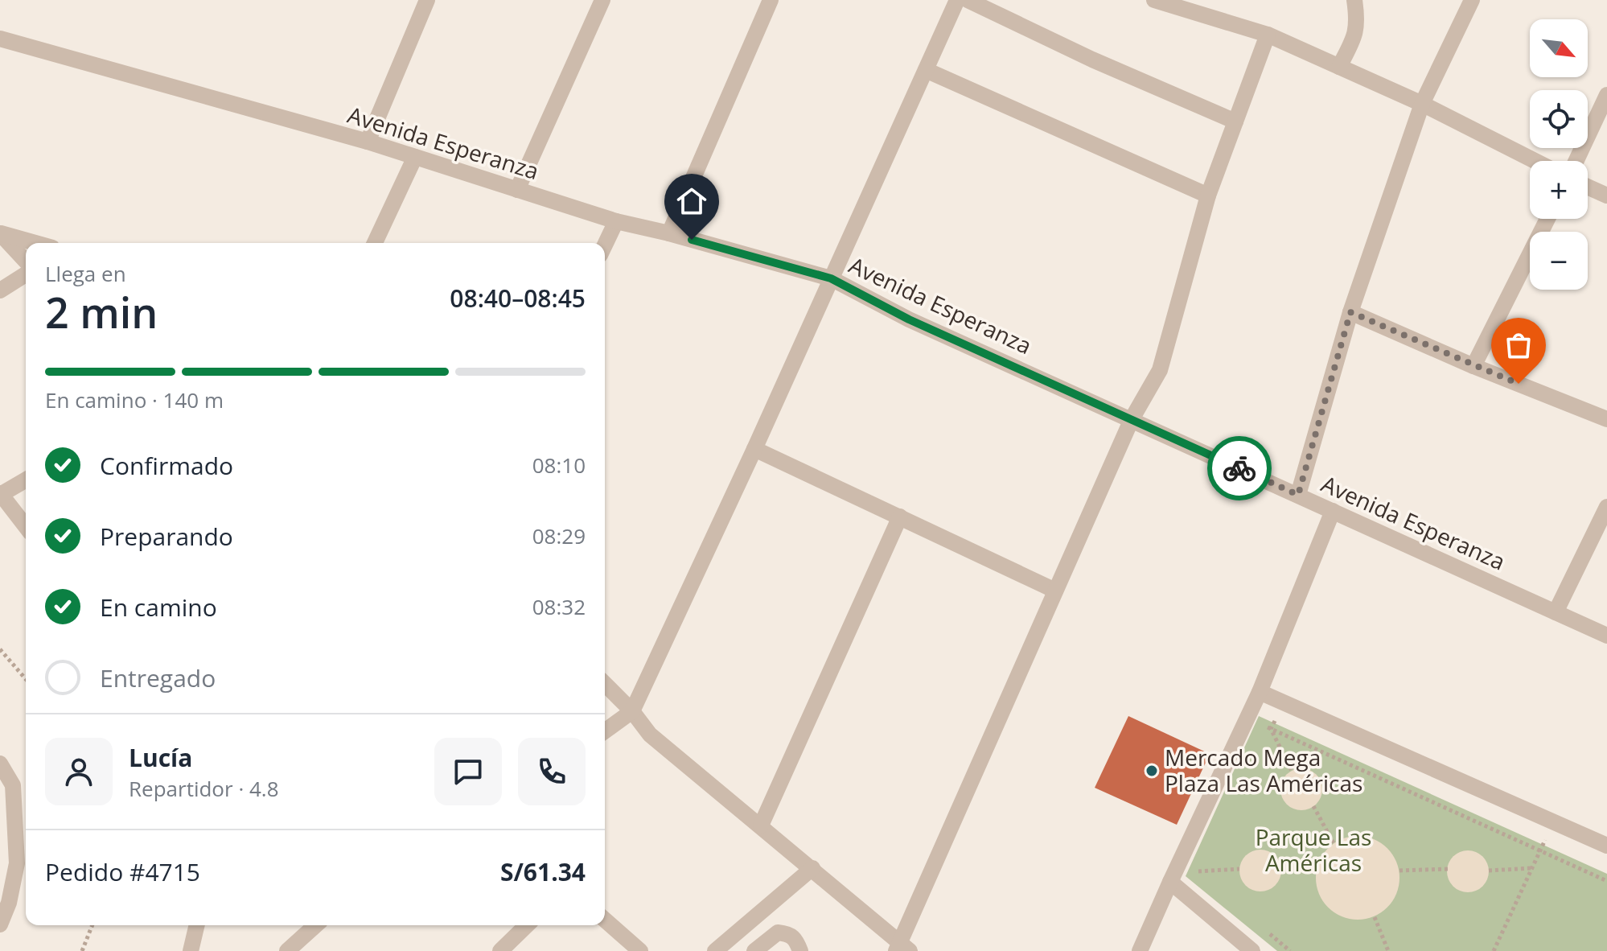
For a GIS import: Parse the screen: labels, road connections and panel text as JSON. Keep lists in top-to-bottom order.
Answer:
{
  "streets": {
    "street": ["Avenida Esperanza"]
  },
  "parks": ["Parque Las Américas"],
  "places": ["Mercado Mega Plaza Las Américas"],
  "north": "bottom right",
  "page": {
    "map_buttons": ["+", "−"],
    "heading": ["2 min", "Llega en", "08:40–08:45"],
    "panel": [
      "Lucía",
      "Repartidor · 4.8",
      "Pedido #4715",
      "S/61.34"
    ],
    "bar": "En camino · 140 m",
    "list": [
      ["Confirmado", "08:10"],
      ["Preparando", "08:29"],
      ["En camino", "08:32"],
      "Entregado"
    ]
  }
}
